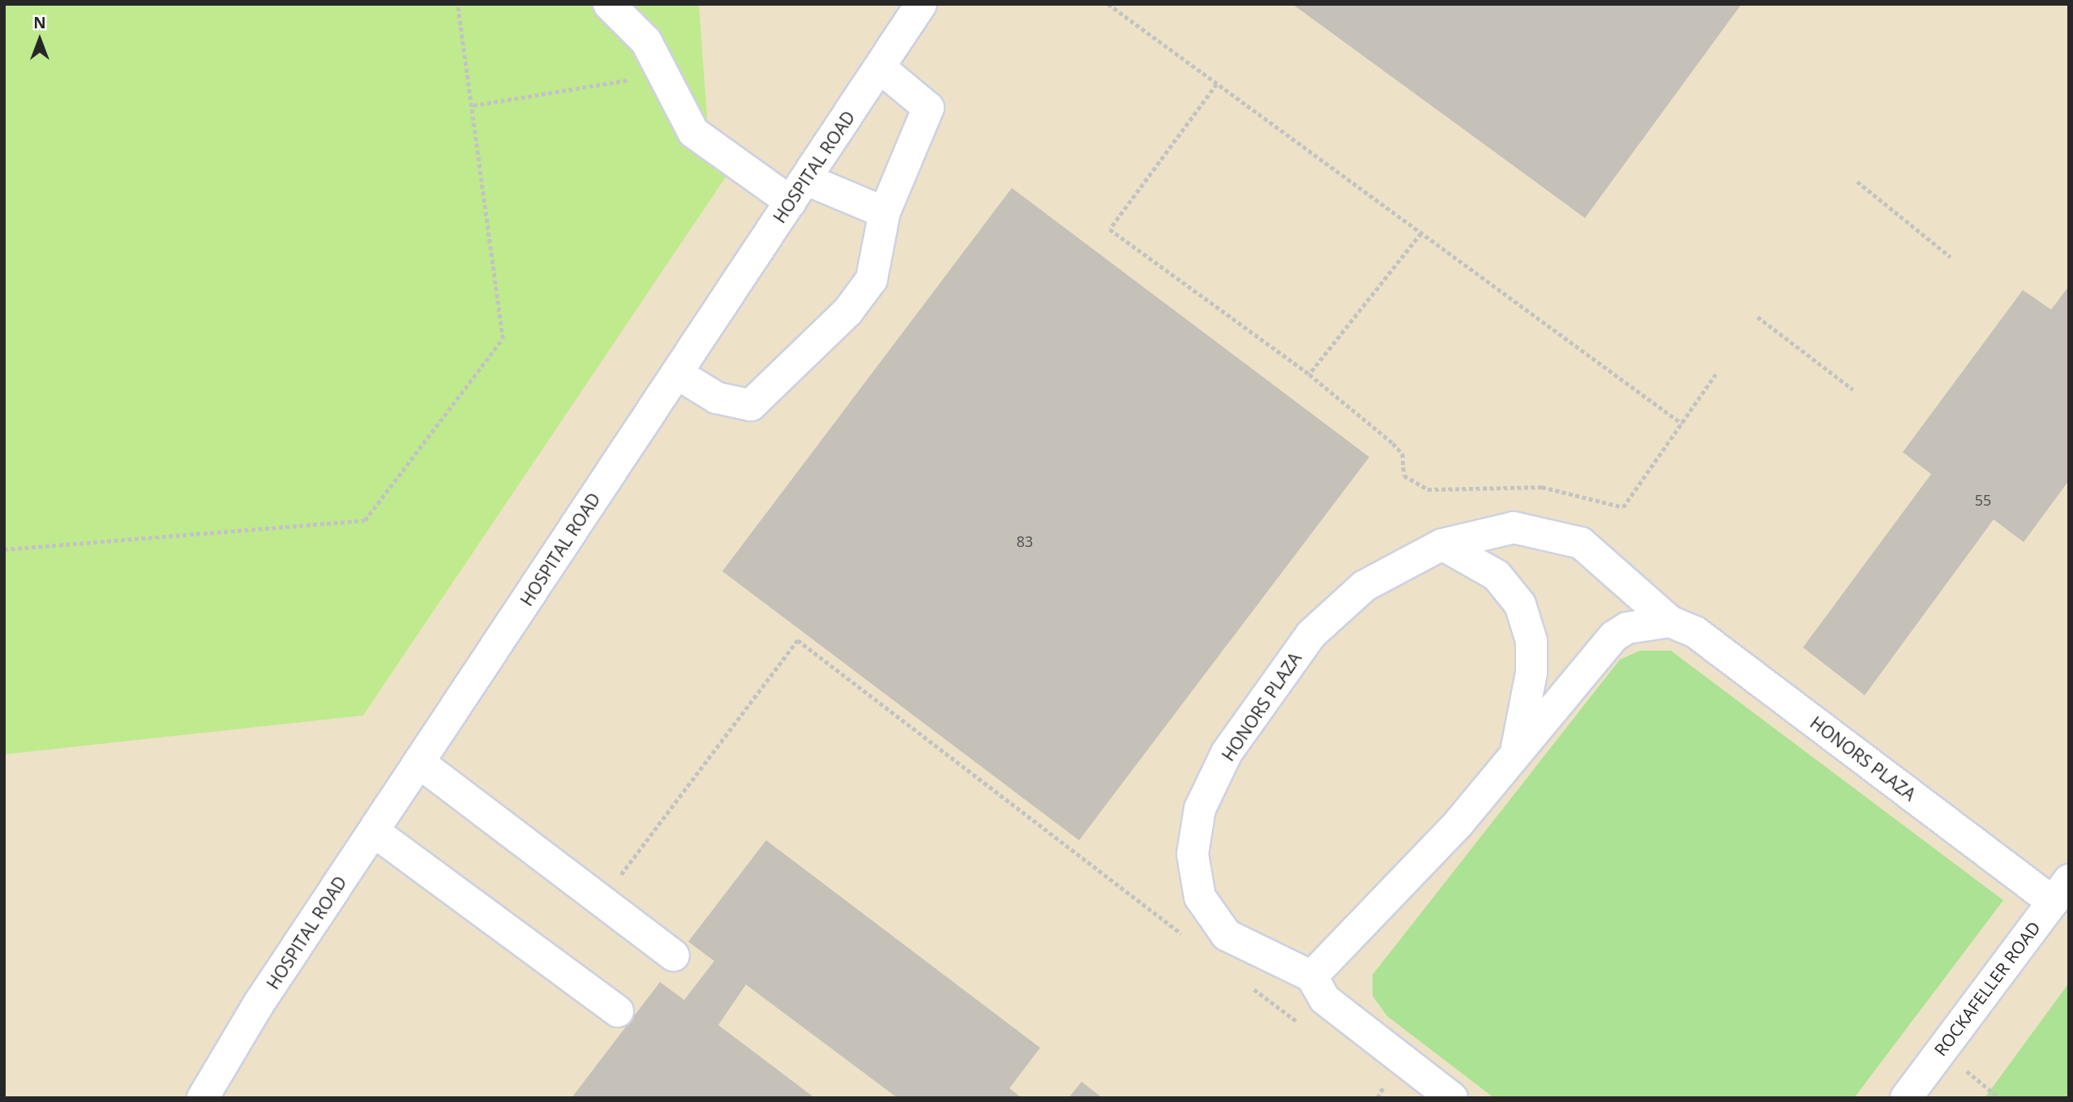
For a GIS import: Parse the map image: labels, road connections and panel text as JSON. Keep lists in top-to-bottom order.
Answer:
{
  "streets": {
    "street": ["HOSPITAL ROAD", "HONORS PLAZA", "ROCKAFELLER ROAD"]
  },
  "crossings": [
    ["HONORS PLAZA", "ROCKAFELLER ROAD"]
  ],
  "house_numbers": ["55", "83"],
  "north": "top"
}
